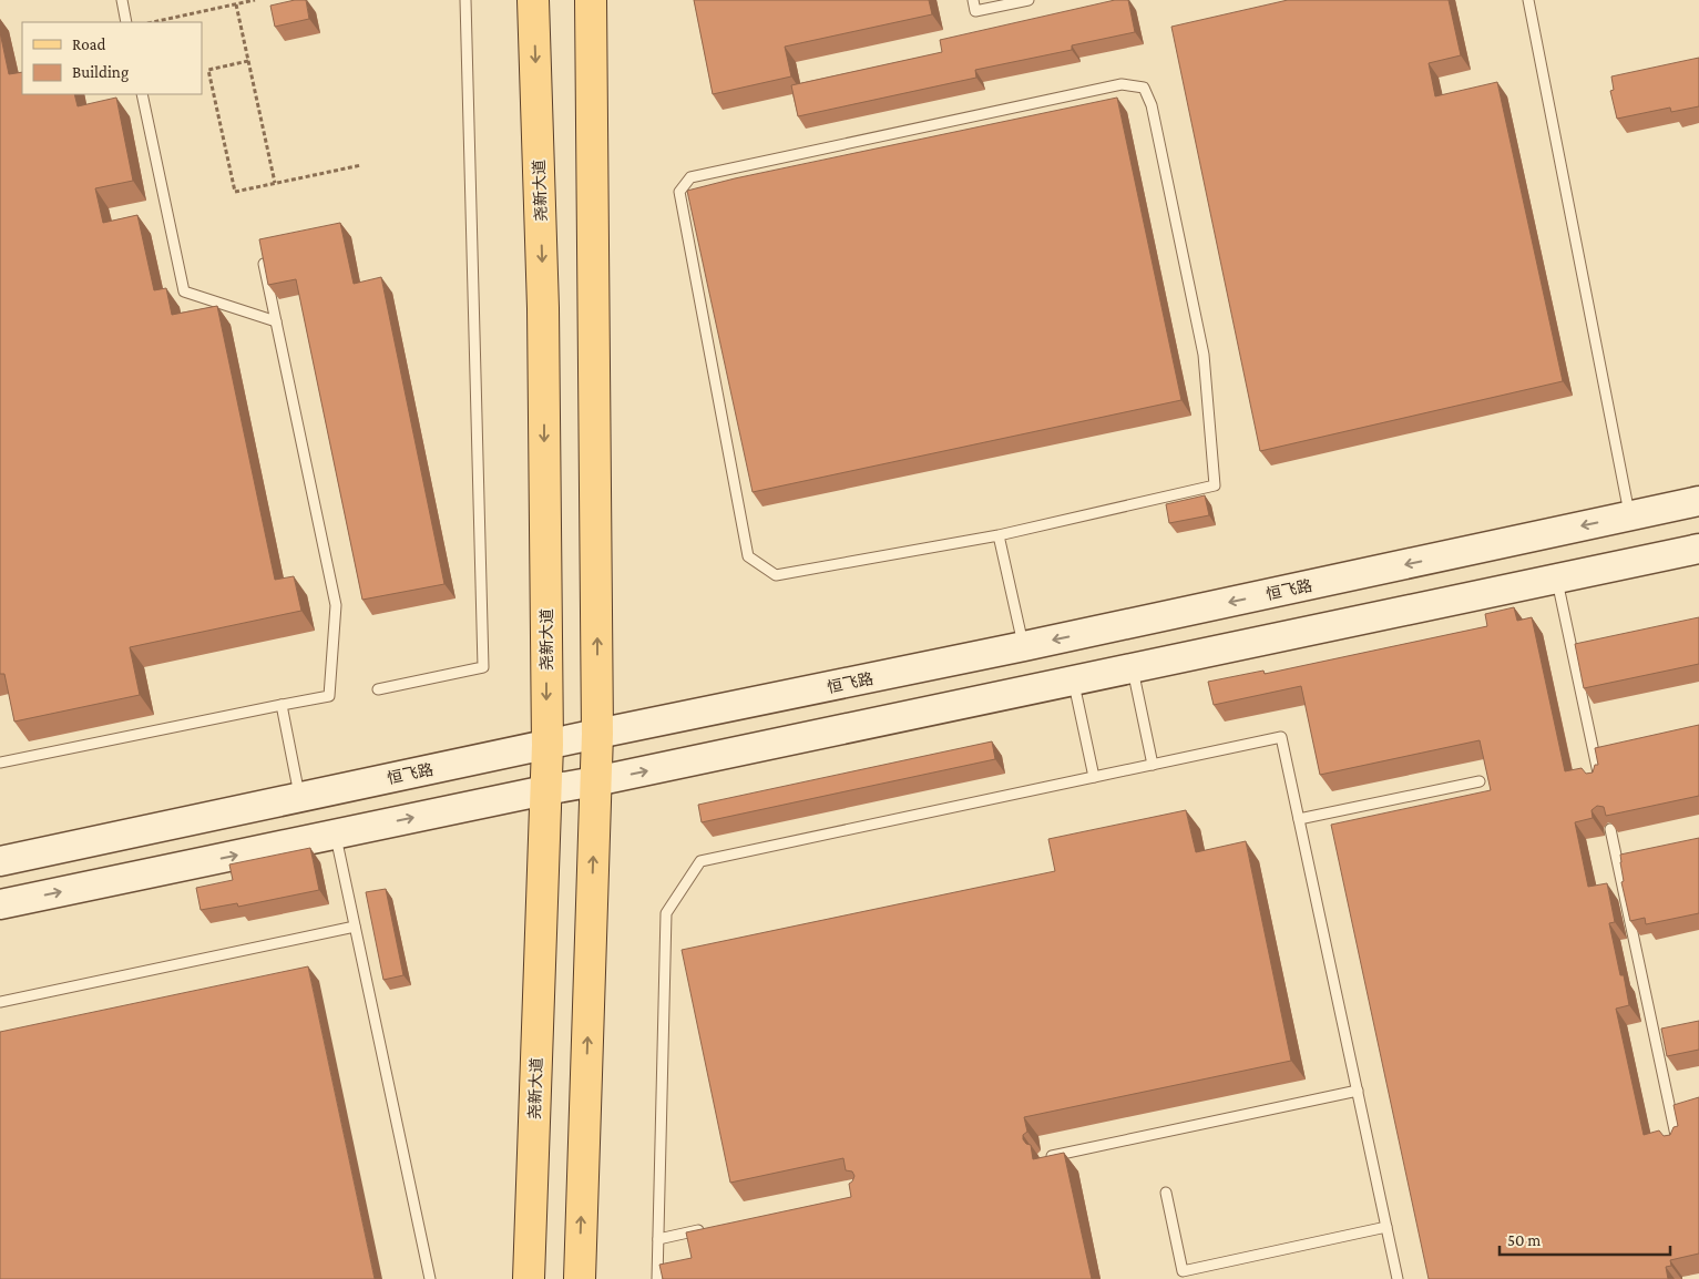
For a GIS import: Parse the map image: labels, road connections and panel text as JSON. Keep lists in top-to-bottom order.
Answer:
{
  "streets": {
    "main road": ["尧新大道", "恒飞路"]
  },
  "crossings": [
    ["尧新大道", "恒飞路"]
  ],
  "legend": ["Road", "Building"],
  "scale_bar": "50 m"
}
